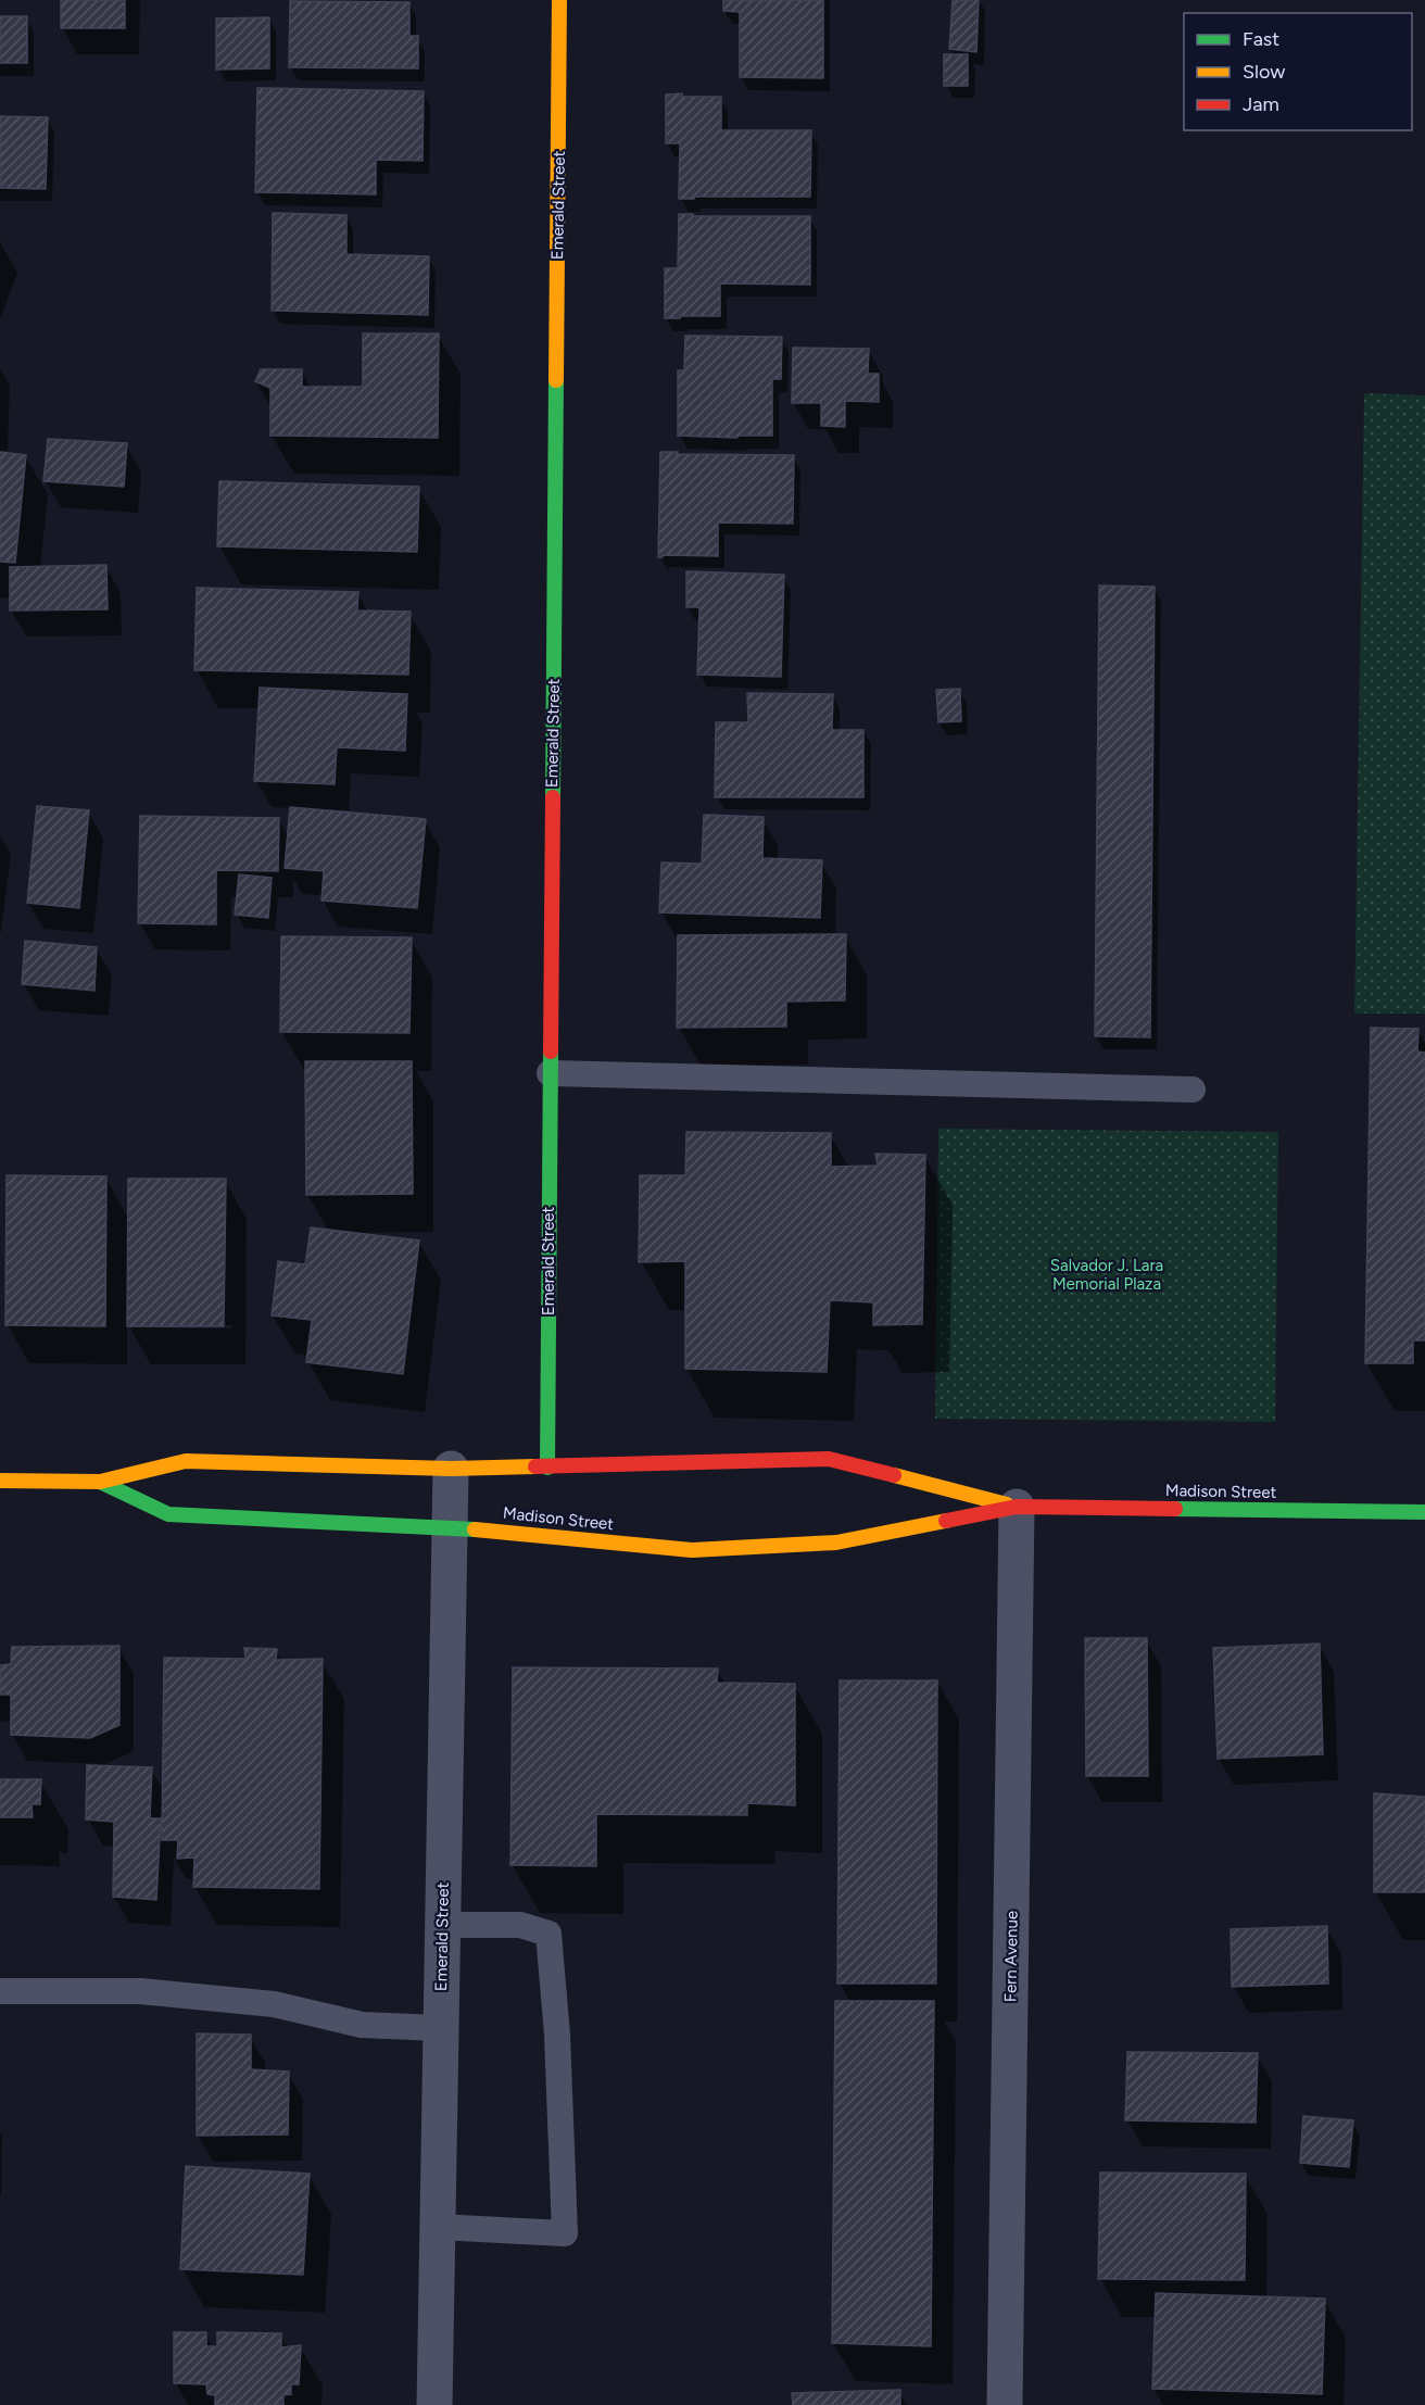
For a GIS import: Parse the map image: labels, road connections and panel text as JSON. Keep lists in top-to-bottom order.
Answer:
{
  "streets": {
    "street": ["Emerald Street", "Madison Street", "Fern Avenue"]
  },
  "crossings": [
    ["Emerald Street", "Madison Street"],
    ["Madison Street", "Fern Avenue"]
  ],
  "parks": ["Salvador J. Lara Memorial Plaza"],
  "legend": ["Fast", "Slow", "Jam"]
}
